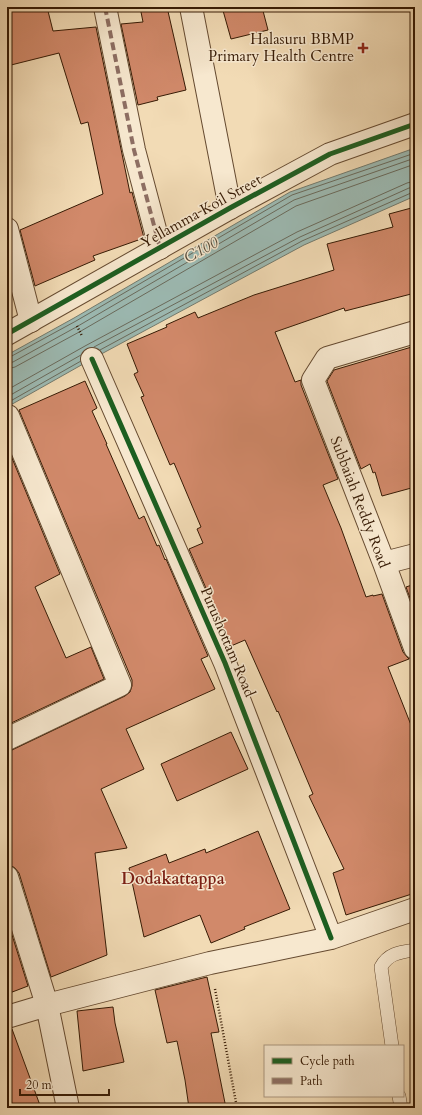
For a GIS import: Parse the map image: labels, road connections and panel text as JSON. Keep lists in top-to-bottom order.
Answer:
{
  "streets": {
    "street": ["Yellamma Koil Street", "Subbaiah Reddy Road", "Purushottam Road"]
  },
  "districts": ["Dodakattappa"],
  "water": ["C100"],
  "places": {
    "health": ["Halasuru BBMP Primary Health Centre"]
  },
  "legend": ["Cycle path", "Path"],
  "scale_bar": "20 m"
}
